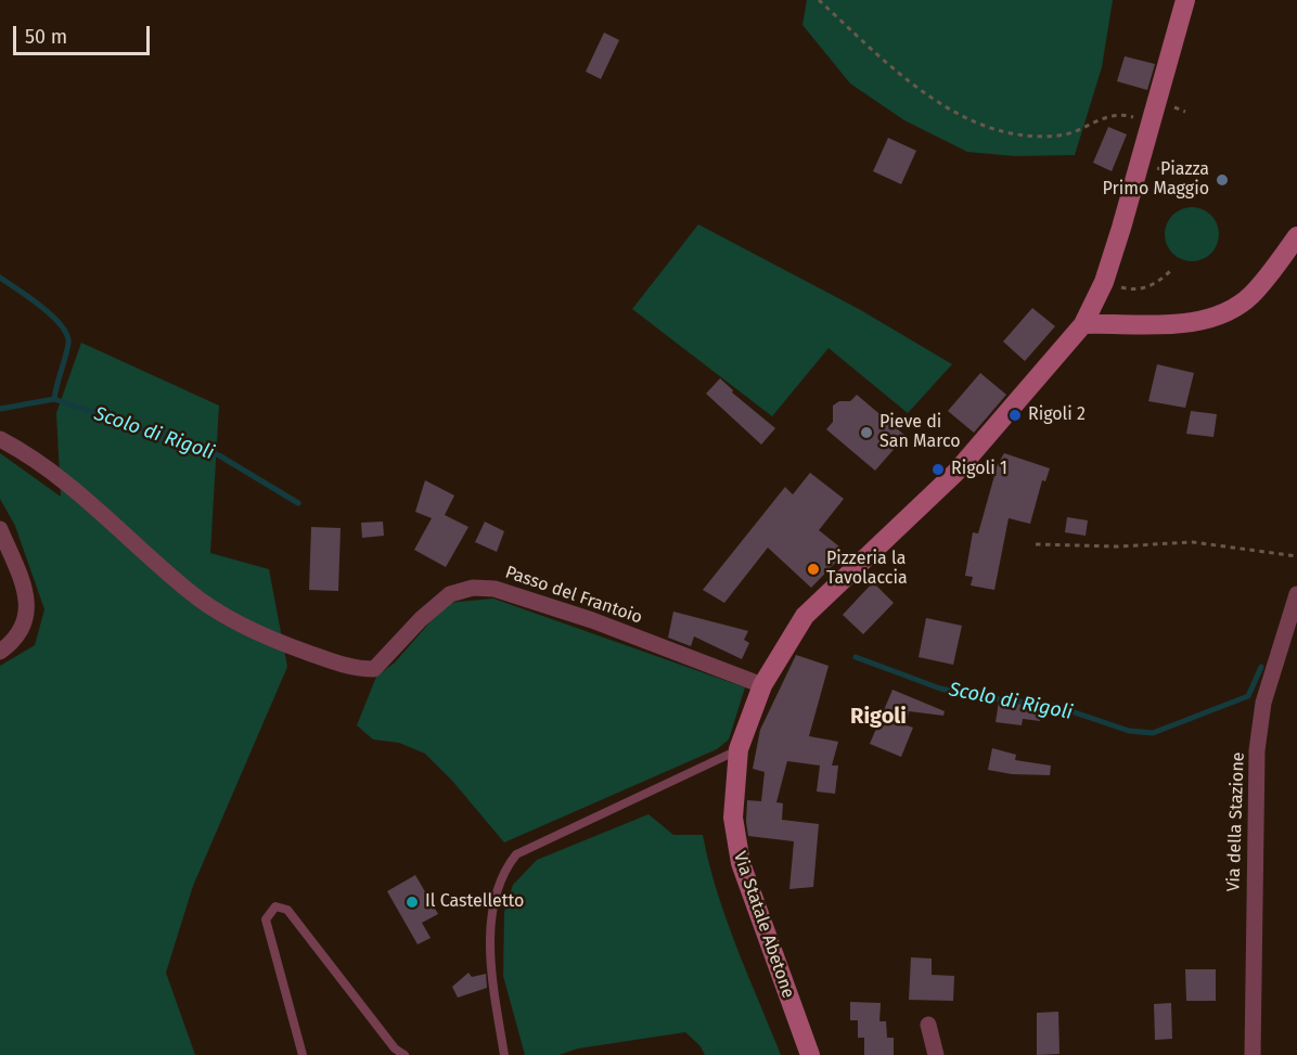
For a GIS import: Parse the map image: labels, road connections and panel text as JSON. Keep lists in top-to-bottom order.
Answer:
{
  "streets": {
    "main road": ["Via Statale Abetone"],
    "street": ["Passo del Frantoio", "Via della Stazione"]
  },
  "crossings": [
    ["Passo del Frantoio", "Via Statale Abetone"]
  ],
  "districts": ["Rigoli"],
  "water": ["Scolo di Rigoli"],
  "places": [
    "Piazza Primo Maggio",
    "Rigoli 2",
    "Pieve di San Marco",
    "Rigoli 1",
    "Pizzeria la Tavolaccia",
    "Il Castelletto"
  ],
  "scale_bar": "50 m"
}
